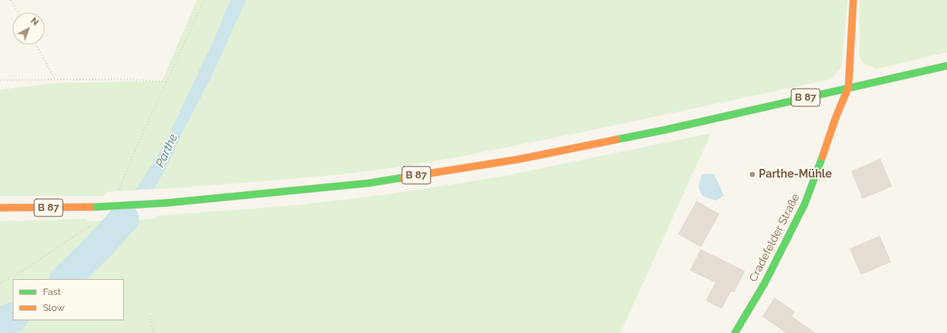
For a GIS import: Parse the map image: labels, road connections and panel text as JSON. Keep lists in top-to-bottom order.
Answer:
{
  "streets": {
    "main road": ["B 87", "Cradefelder Straße"]
  },
  "crossings": [
    ["B 87", "Cradefelder Straße"]
  ],
  "water": ["Parthe"],
  "places": ["Parthe-Mühle"],
  "legend": ["Fast", "Slow"],
  "north": "top right"
}
